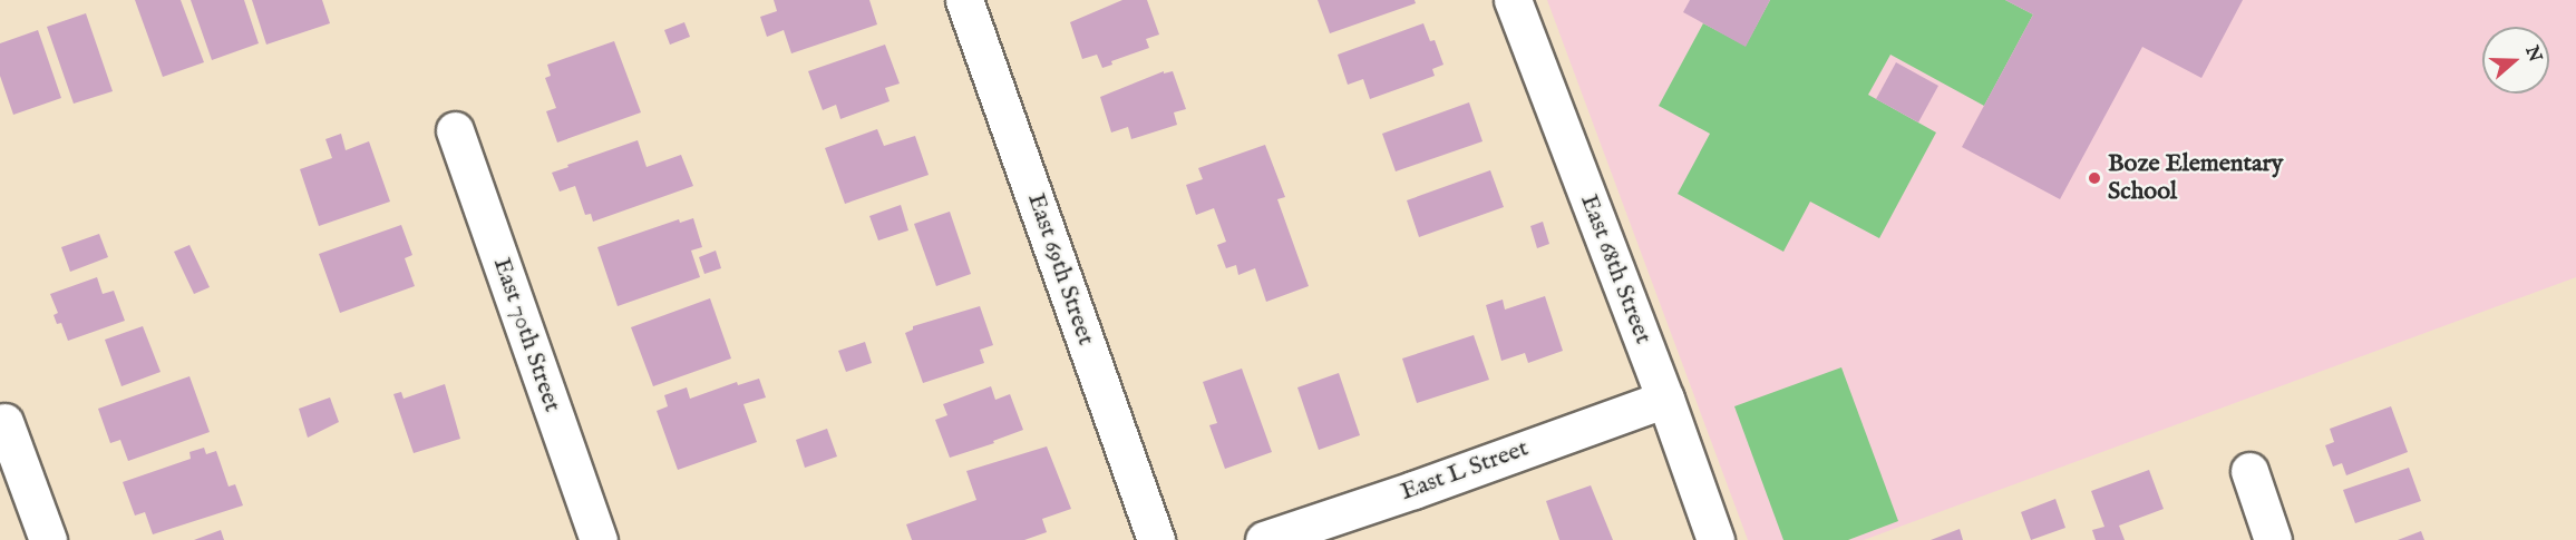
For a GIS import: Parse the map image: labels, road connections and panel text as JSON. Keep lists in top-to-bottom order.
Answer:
{
  "streets": {
    "street": [
      "East 69th Street",
      "East 68th Street",
      "East 70th Street",
      "East L Street"
    ]
  },
  "crossings": [
    ["East 68th Street", "East L Street"]
  ],
  "places": ["Boze Elementary School"],
  "north": "right"
}
